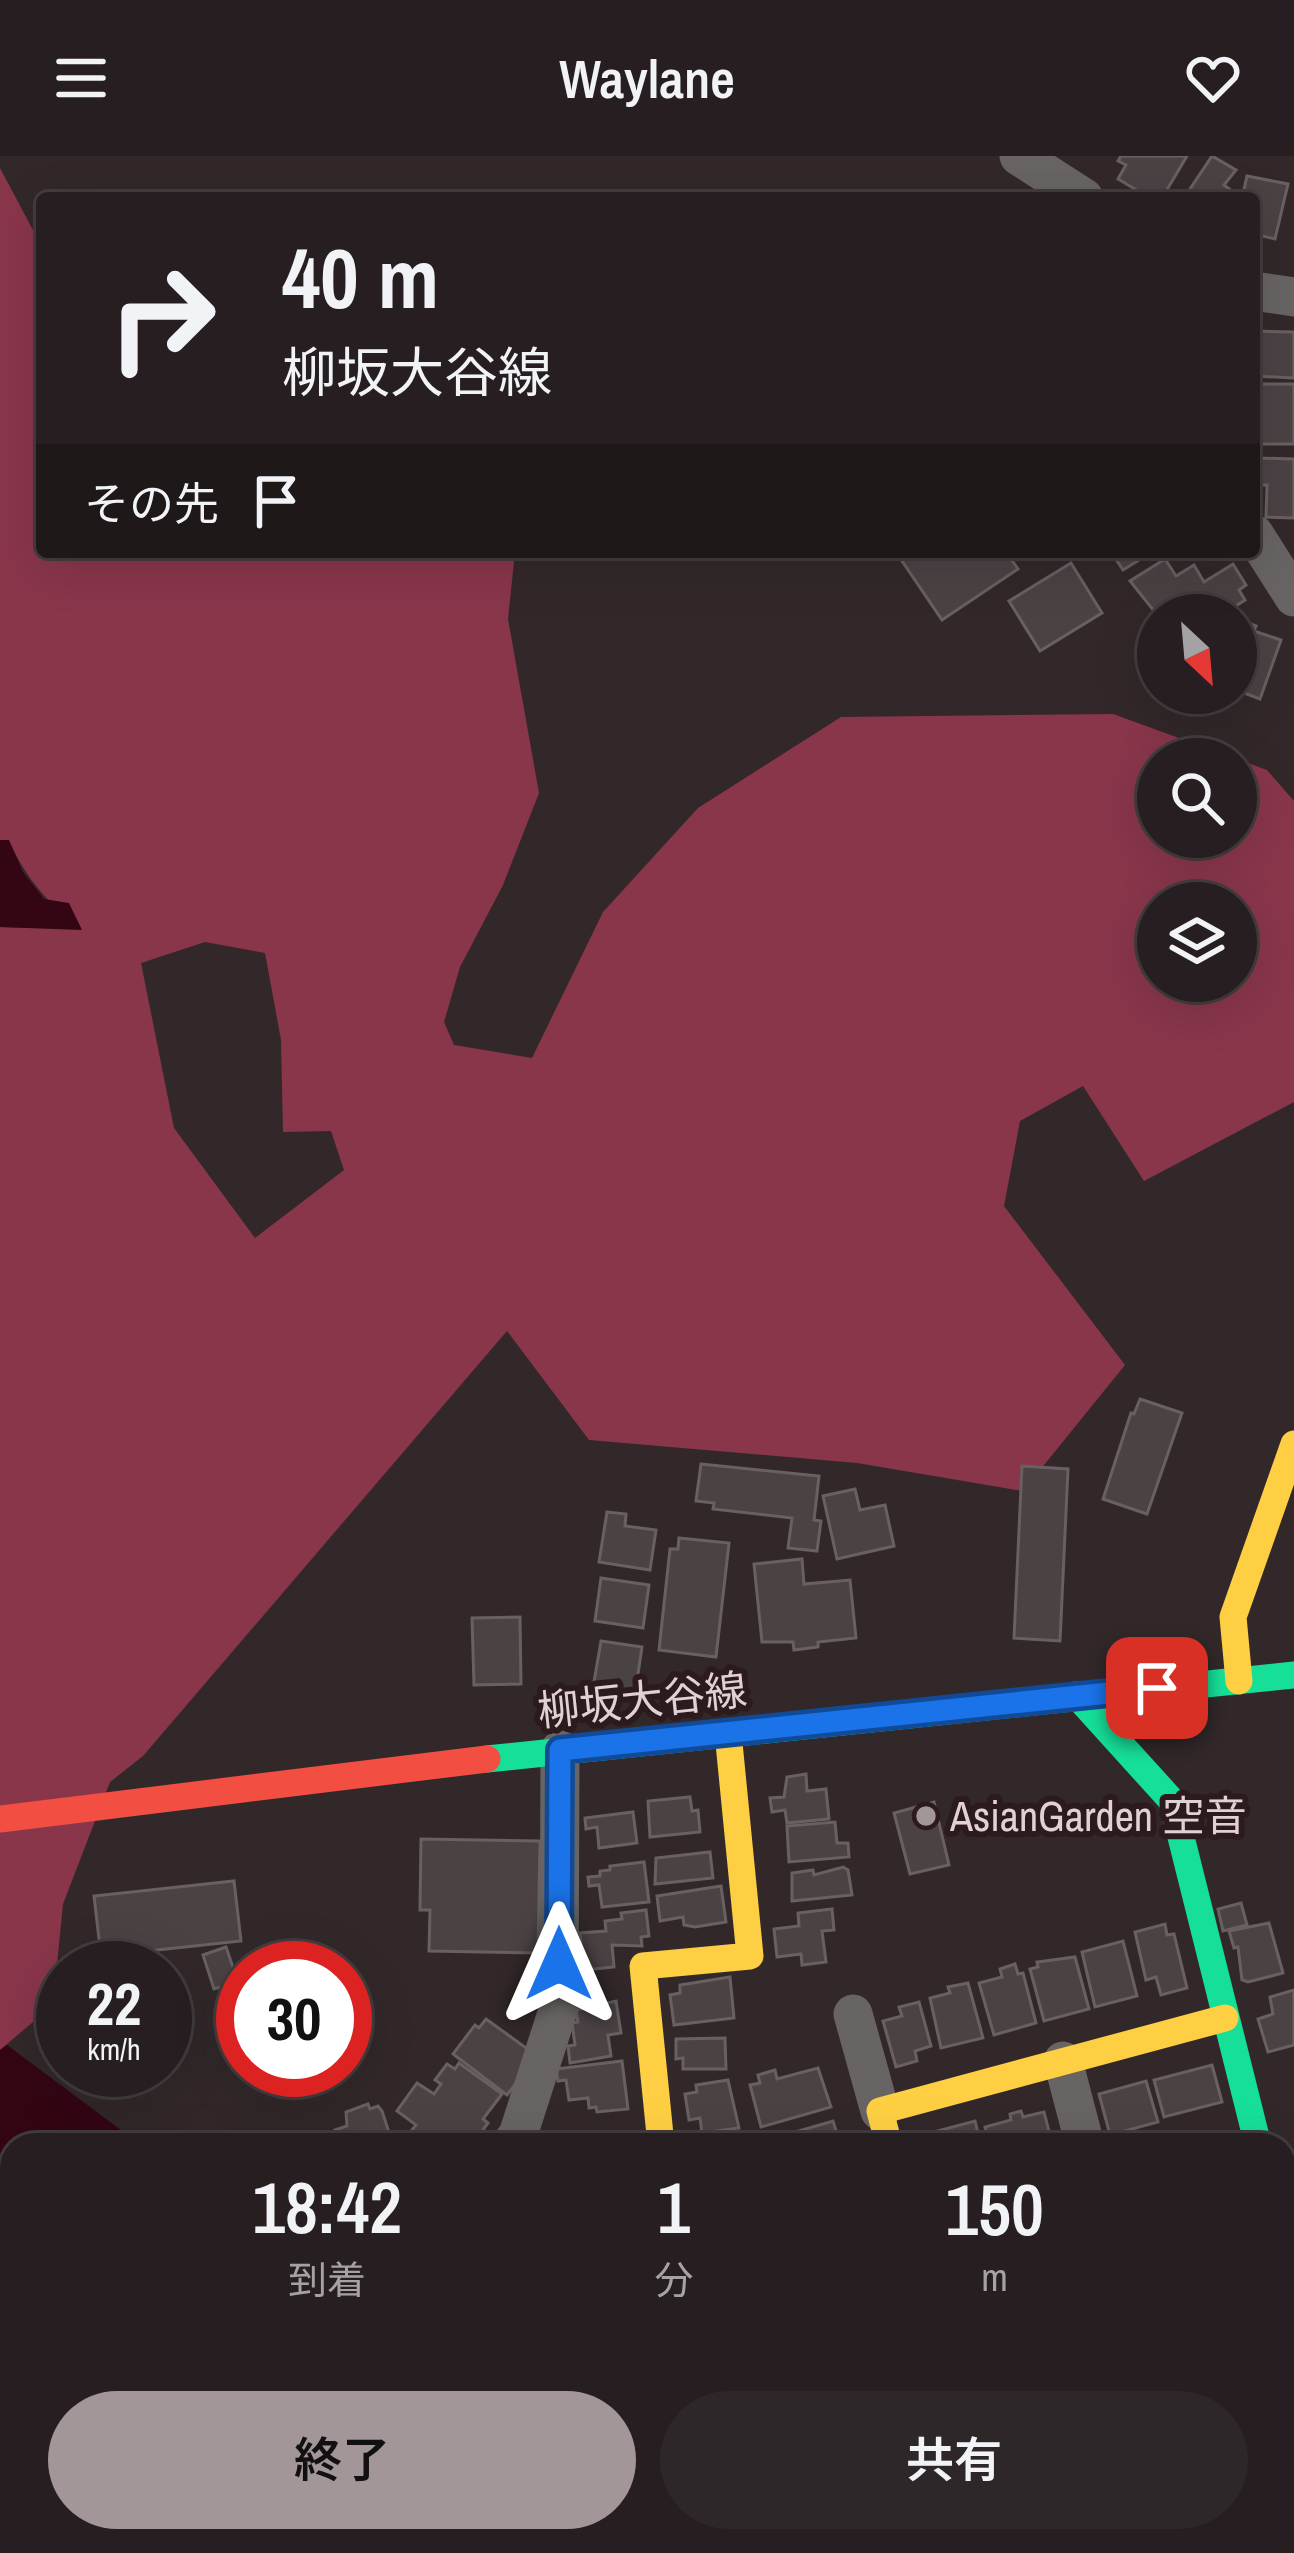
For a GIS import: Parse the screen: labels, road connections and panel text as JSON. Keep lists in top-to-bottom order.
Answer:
{
  "streets": {
    "street": ["柳坂大谷線"]
  },
  "places": ["AsianGarden 空音"],
  "north": "bottom right",
  "page": {
    "header": "Waylane",
    "turn": ["40 m", "柳坂大谷線"],
    "then": "その先",
    "speed": "22 km/h",
    "limit": "30",
    "eta": [
      "18:42",
      "到着",
      "1",
      "分",
      "150",
      "m"
    ],
    "buttons": ["終了", "共有"]
  }
}
